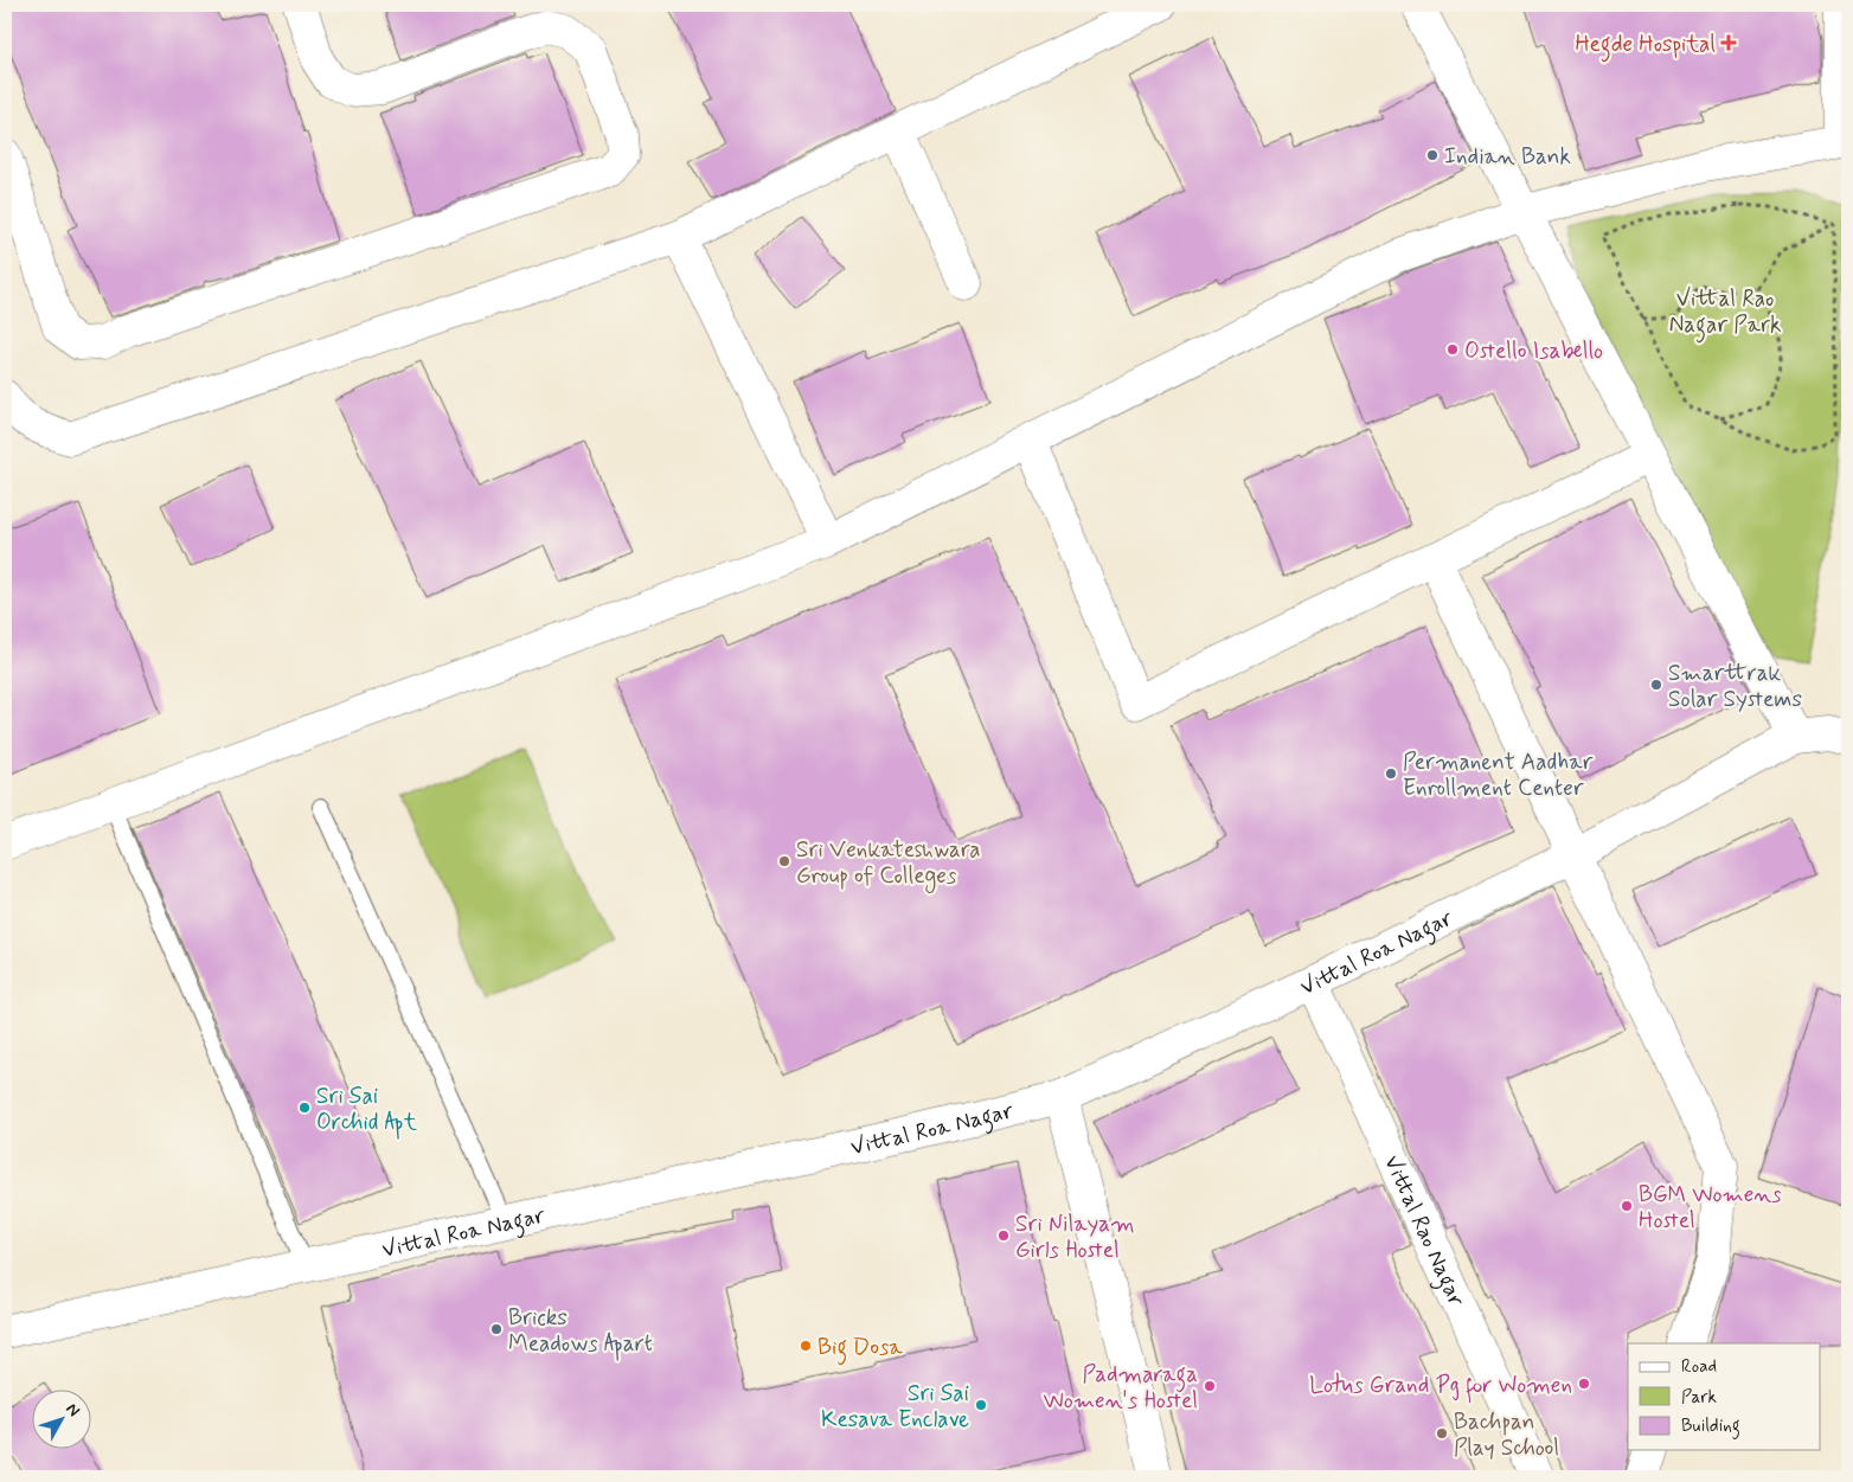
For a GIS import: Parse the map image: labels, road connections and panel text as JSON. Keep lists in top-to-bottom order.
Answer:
{
  "streets": {
    "street": ["Vittal Roa Nagar", "Vittal Rao Nagar"]
  },
  "crossings": [
    ["Vittal Roa Nagar", "Vittal Rao Nagar"]
  ],
  "parks": ["Vittal Rao Nagar Park"],
  "places": {
    "health": ["Hegde Hospital"],
    "other": [
      "Indian Bank",
      "Ostello Isabello",
      "Smarttrak Solar Systems",
      "Permanent Aadhar Enrollment Center",
      "Sri Venkateshwara Group of Colleges",
      "Sri Sai Orchid Apt",
      "BGM Womens Hostel",
      "Sri Nilayam Girls Hostel",
      "Bricks Meadows Apart",
      "Big Dosa",
      "Lotus Grand Pg for Women",
      "Padmaraga Women's Hostel",
      "Sri Sai Kesava Enclave",
      "Bachpan Play School"
    ]
  },
  "legend": ["Road", "Park", "Building"],
  "north": "top right"
}
